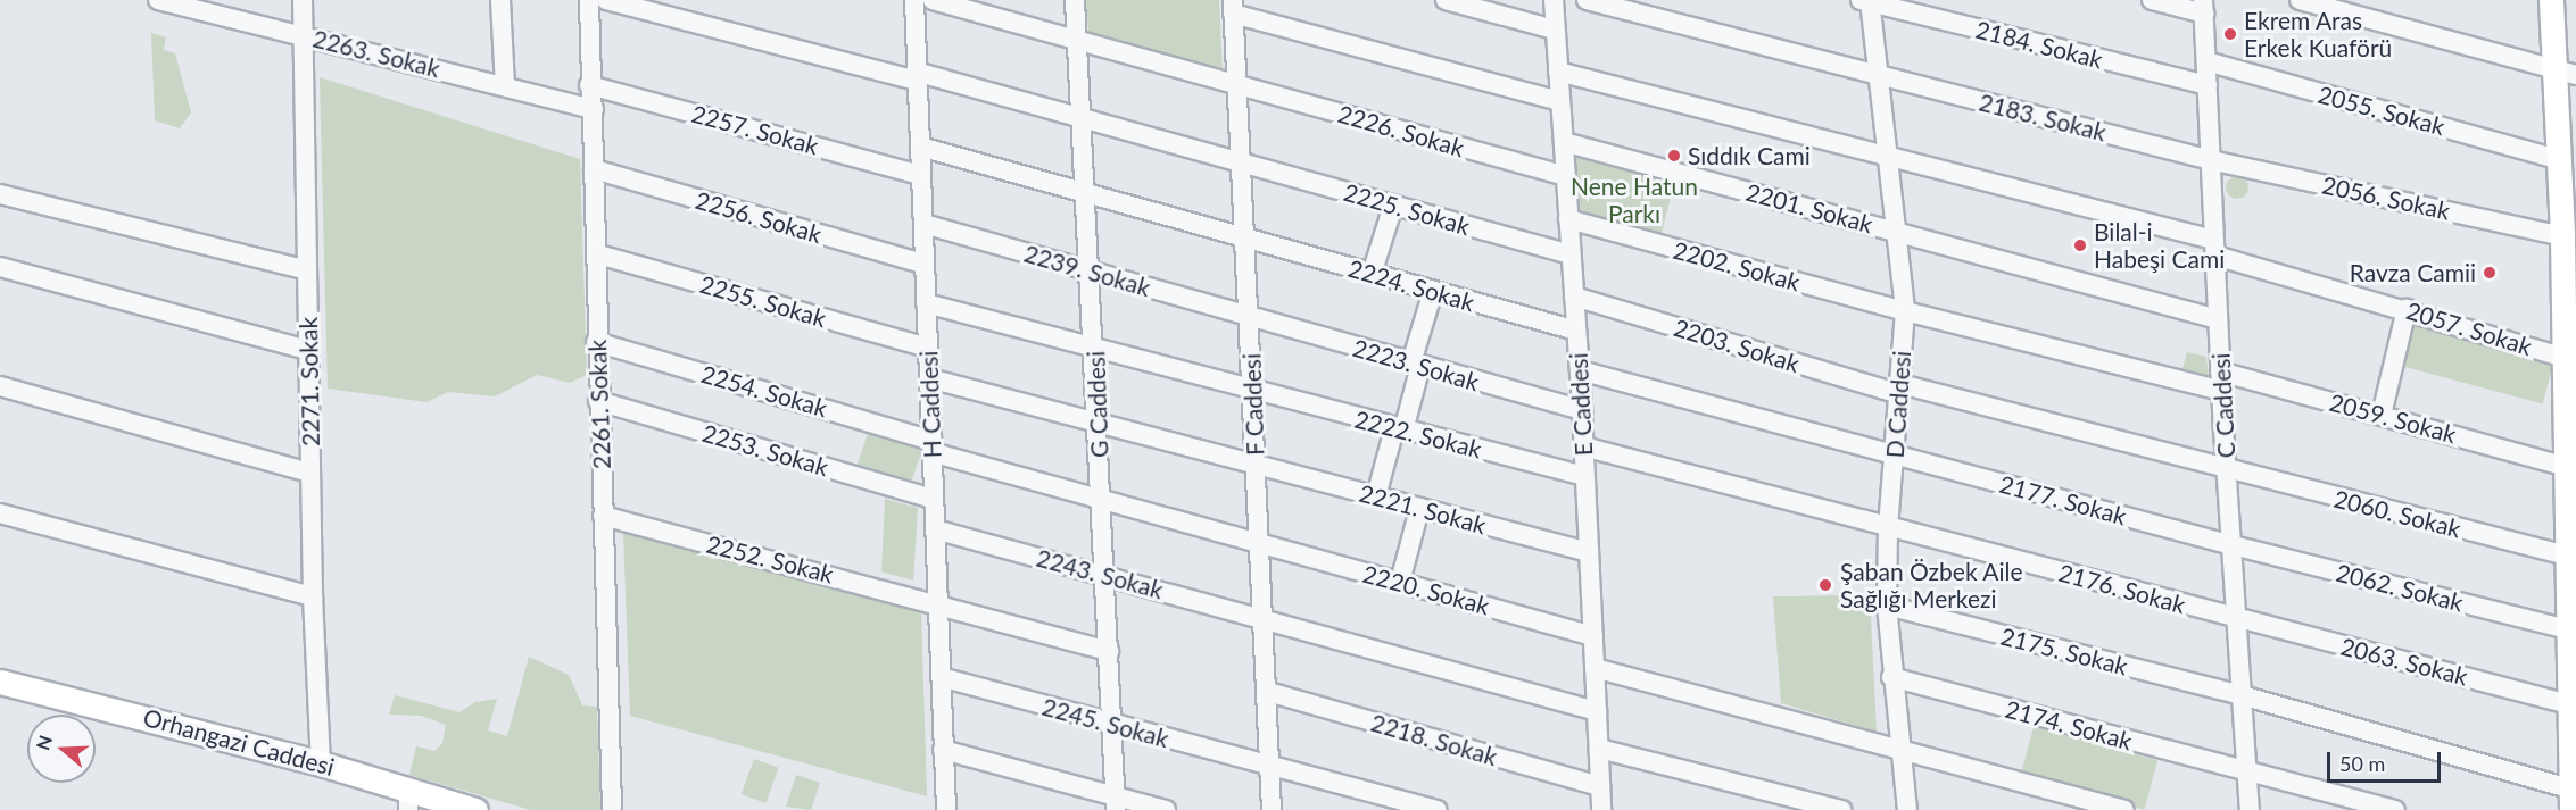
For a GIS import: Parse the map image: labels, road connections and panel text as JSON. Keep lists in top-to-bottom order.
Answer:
{
  "streets": {
    "main road": ["Orhangazi Caddesi"],
    "street": [
      "2184. Sokak",
      "2263. Sokak",
      "2055. Sokak",
      "2183. Sokak",
      "2257. Sokak",
      "2226. Sokak",
      "2056. Sokak",
      "2201. Sokak",
      "2225. Sokak",
      "2256. Sokak",
      "2202. Sokak",
      "2239. Sokak",
      "2224. Sokak",
      "2255. Sokak",
      "2057. Sokak",
      "2203. Sokak",
      "2223. Sokak",
      "2271. Sokak",
      "2254. Sokak",
      "2261. Sokak",
      "H Caddesi",
      "G Caddesi",
      "F Caddesi",
      "E Caddesi",
      "D Caddesi",
      "C Caddesi",
      "2059. Sokak",
      "2222. Sokak",
      "2253. Sokak",
      "2177. Sokak",
      "2221. Sokak",
      "2060. Sokak",
      "2252. Sokak",
      "2243. Sokak",
      "2062. Sokak",
      "2176. Sokak",
      "2220. Sokak",
      "2175. Sokak",
      "2063. Sokak",
      "2245. Sokak",
      "2174. Sokak",
      "2218. Sokak"
    ]
  },
  "crossings": [
    ["2184. Sokak", "D Caddesi"],
    ["2184. Sokak", "C Caddesi"],
    ["2263. Sokak", "2271. Sokak"],
    ["2263. Sokak", "2261. Sokak"],
    ["2055. Sokak", "C Caddesi"],
    ["2183. Sokak", "2056. Sokak"],
    ["2183. Sokak", "D Caddesi"],
    ["2183. Sokak", "C Caddesi"],
    ["2257. Sokak", "2261. Sokak"],
    ["2257. Sokak", "H Caddesi"],
    ["2226. Sokak", "G Caddesi"],
    ["2226. Sokak", "F Caddesi"],
    ["2226. Sokak", "E Caddesi"],
    ["2056. Sokak", "C Caddesi"],
    ["2201. Sokak", "E Caddesi"],
    ["2201. Sokak", "D Caddesi"],
    ["2201. Sokak", "C Caddesi"],
    ["2225. Sokak", "H Caddesi"],
    ["2225. Sokak", "G Caddesi"],
    ["2225. Sokak", "F Caddesi"],
    ["2225. Sokak", "E Caddesi"],
    ["2256. Sokak", "2261. Sokak"],
    ["2256. Sokak", "H Caddesi"],
    ["2202. Sokak", "E Caddesi"],
    ["2202. Sokak", "D Caddesi"],
    ["2202. Sokak", "C Caddesi"],
    ["2202. Sokak", "2059. Sokak"],
    ["2239. Sokak", "2223. Sokak"],
    ["2239. Sokak", "H Caddesi"],
    ["2239. Sokak", "G Caddesi"],
    ["2239. Sokak", "F Caddesi"],
    ["2224. Sokak", "H Caddesi"],
    ["2224. Sokak", "G Caddesi"],
    ["2224. Sokak", "F Caddesi"],
    ["2224. Sokak", "E Caddesi"],
    ["2255. Sokak", "2261. Sokak"],
    ["2255. Sokak", "H Caddesi"],
    ["2057. Sokak", "E Caddesi"],
    ["2057. Sokak", "D Caddesi"],
    ["2057. Sokak", "C Caddesi"],
    ["2203. Sokak", "E Caddesi"],
    ["2203. Sokak", "D Caddesi"],
    ["2203. Sokak", "C Caddesi"],
    ["2203. Sokak", "2060. Sokak"],
    ["2223. Sokak", "F Caddesi"],
    ["2223. Sokak", "E Caddesi"],
    ["2271. Sokak", "Orhangazi Caddesi"],
    ["2254. Sokak", "2261. Sokak"],
    ["2254. Sokak", "H Caddesi"],
    ["2254. Sokak", "G Caddesi"],
    ["2261. Sokak", "2253. Sokak"],
    ["2261. Sokak", "2252. Sokak"],
    ["H Caddesi", "2222. Sokak"],
    ["H Caddesi", "2253. Sokak"],
    ["H Caddesi", "2221. Sokak"],
    ["H Caddesi", "2252. Sokak"],
    ["H Caddesi", "2243. Sokak"],
    ["H Caddesi", "2245. Sokak"],
    ["G Caddesi", "2222. Sokak"],
    ["G Caddesi", "2221. Sokak"],
    ["G Caddesi", "2252. Sokak"],
    ["G Caddesi", "2243. Sokak"],
    ["G Caddesi", "2245. Sokak"],
    ["F Caddesi", "2222. Sokak"],
    ["F Caddesi", "2221. Sokak"],
    ["F Caddesi", "2243. Sokak"],
    ["F Caddesi", "2220. Sokak"],
    ["F Caddesi", "2245. Sokak"],
    ["F Caddesi", "2218. Sokak"],
    ["E Caddesi", "2222. Sokak"],
    ["E Caddesi", "2177. Sokak"],
    ["E Caddesi", "2221. Sokak"],
    ["E Caddesi", "2176. Sokak"],
    ["E Caddesi", "2220. Sokak"],
    ["E Caddesi", "2218. Sokak"],
    ["D Caddesi", "2177. Sokak"],
    ["D Caddesi", "2176. Sokak"],
    ["D Caddesi", "2175. Sokak"],
    ["D Caddesi", "2174. Sokak"],
    ["C Caddesi", "2059. Sokak"],
    ["C Caddesi", "2177. Sokak"],
    ["C Caddesi", "2060. Sokak"],
    ["C Caddesi", "2062. Sokak"],
    ["C Caddesi", "2176. Sokak"],
    ["C Caddesi", "2175. Sokak"],
    ["C Caddesi", "2063. Sokak"],
    ["C Caddesi", "2174. Sokak"],
    ["2177. Sokak", "2062. Sokak"],
    ["2176. Sokak", "2063. Sokak"]
  ],
  "parks": ["Nene Hatun Parkı"],
  "places": [
    "Ekrem Aras Erkek Kuaförü",
    "Sıddık Cami",
    "Bilal-i Habeşi Cami",
    "Ravza Camii",
    "Şaban Özbek Aile Sağlığı Merkezi"
  ],
  "scale_bar": "50 m",
  "north": "left"
}
